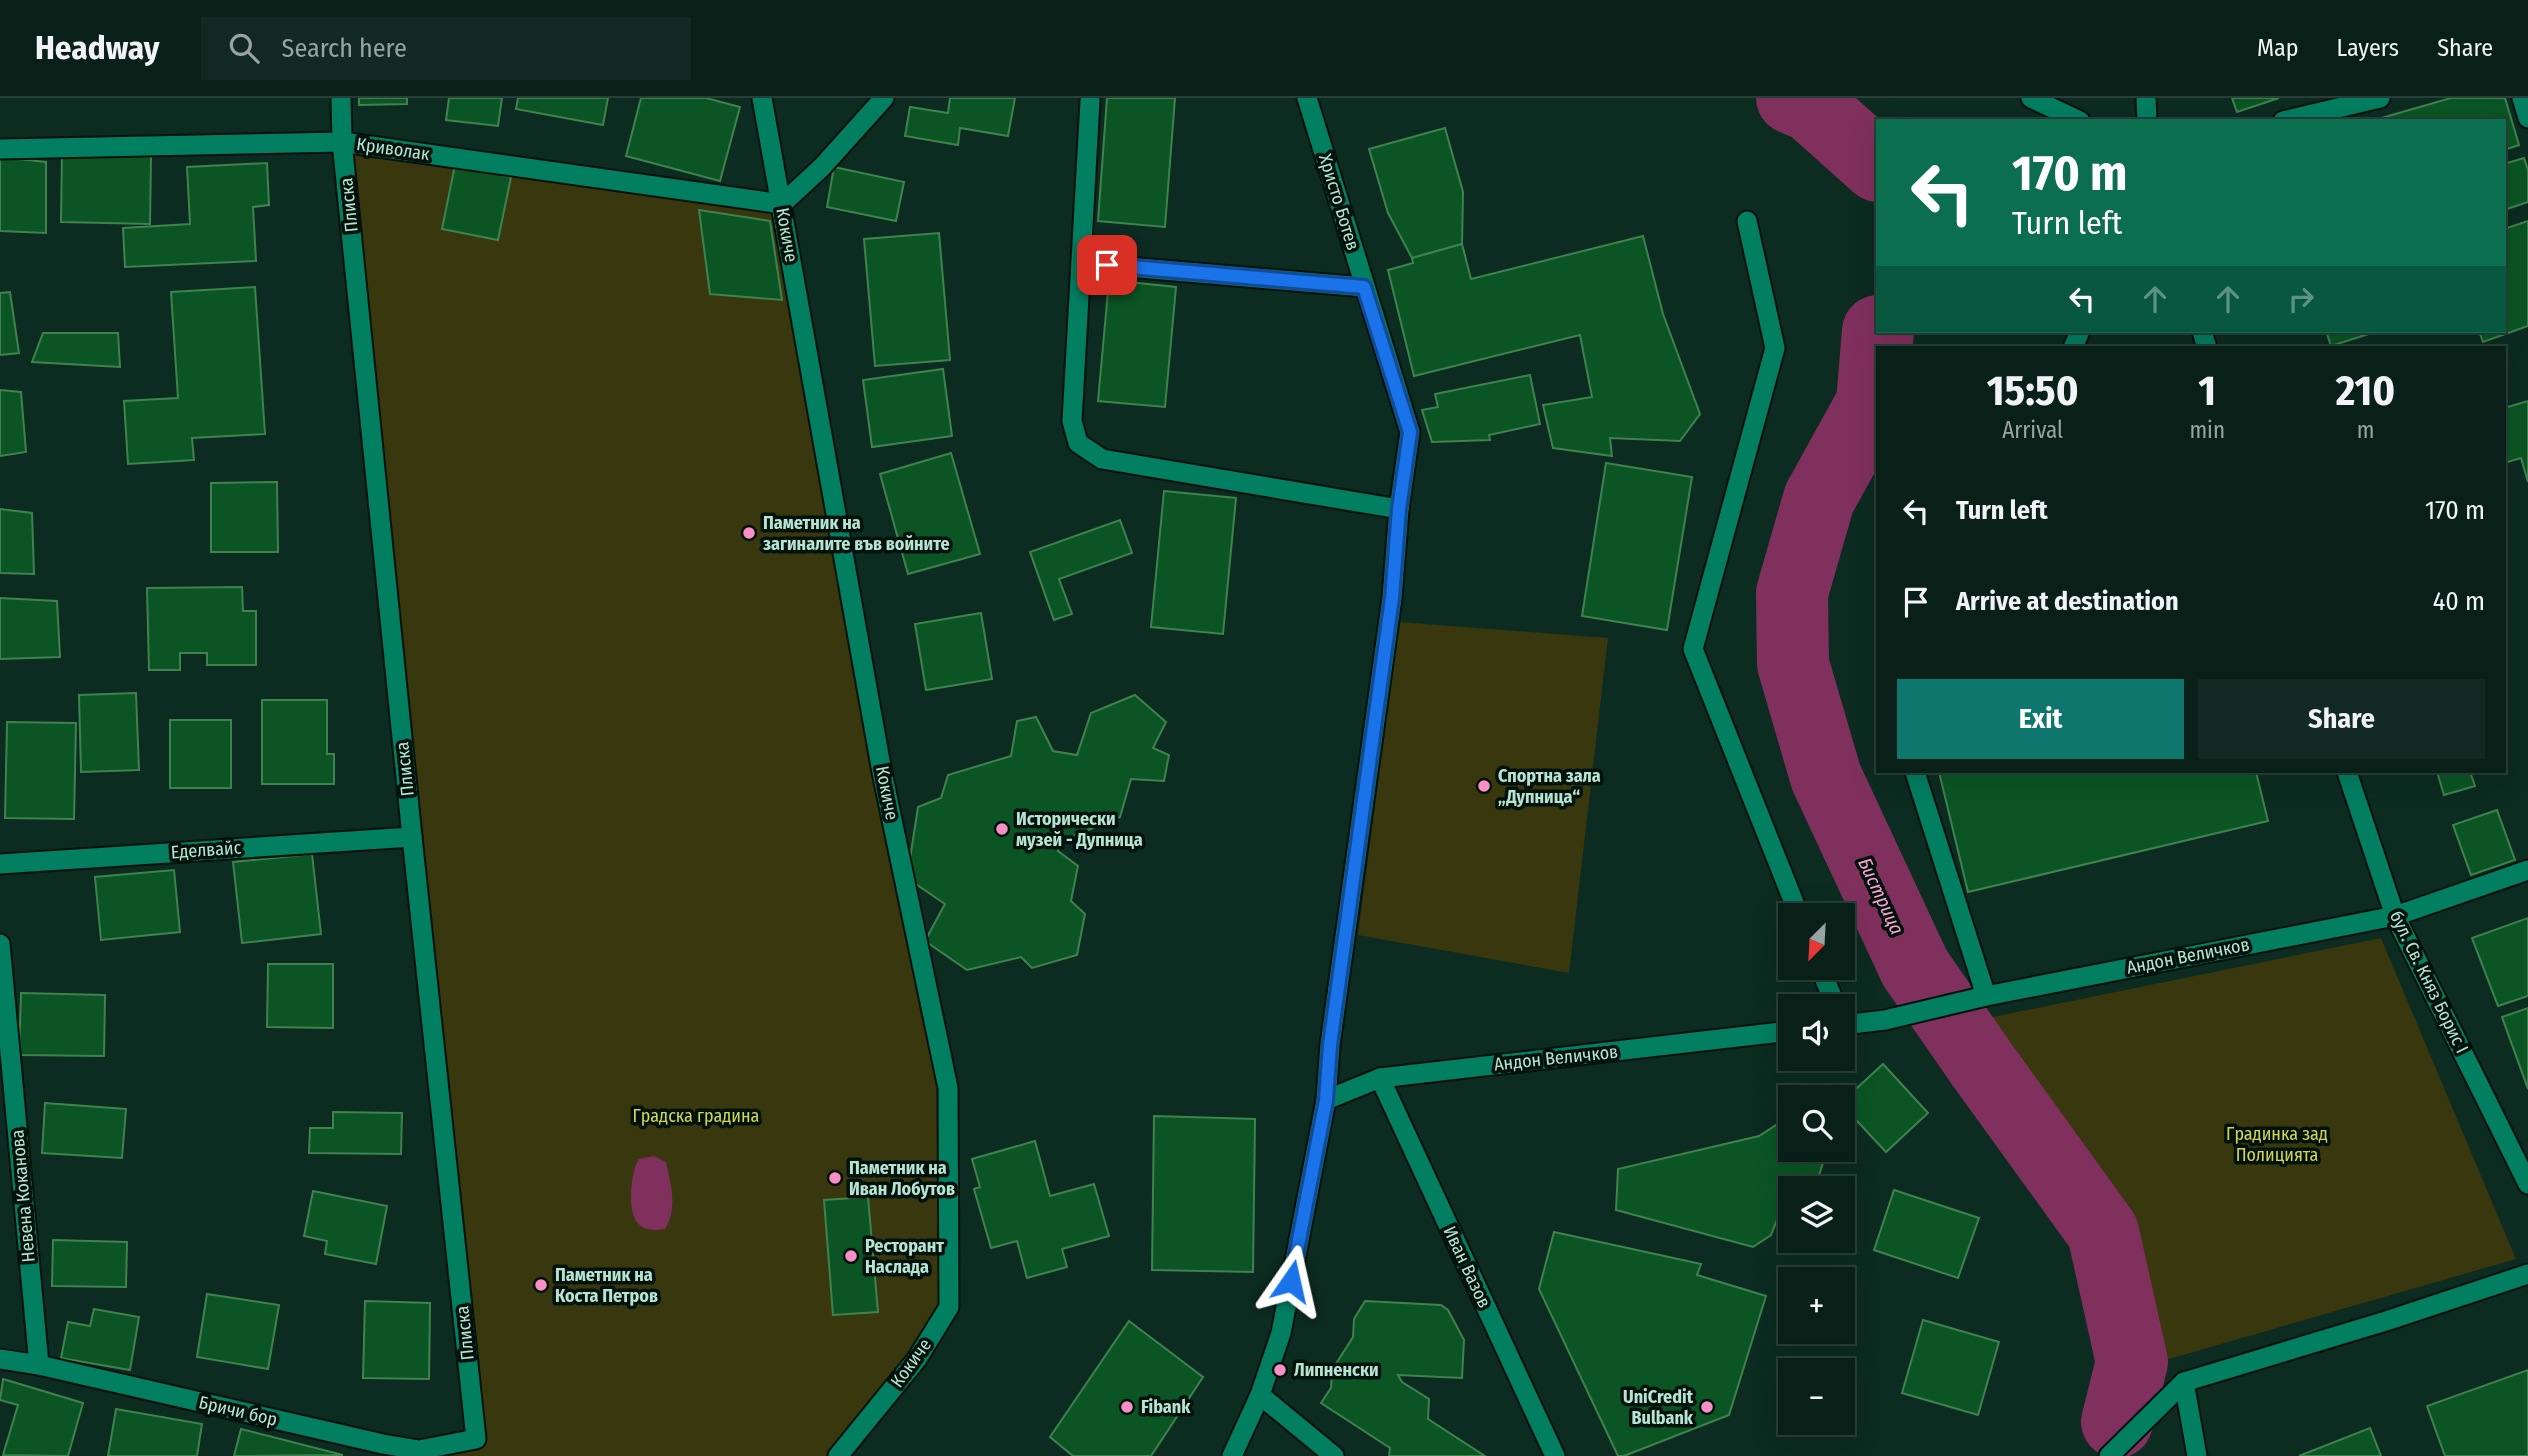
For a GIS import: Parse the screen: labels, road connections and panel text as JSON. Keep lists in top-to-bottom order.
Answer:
{
  "streets": {
    "street": [
      "Криволак",
      "Христо Ботев",
      "Плиска",
      "Кокиче",
      "Еделвайс",
      "Андон Величков",
      "бул. Св. Княз Борис I",
      "Невена Коканова",
      "Иван Вазов",
      "Бричи бор"
    ]
  },
  "crossings": [
    ["Криволак", "Плиска"],
    ["Криволак", "Кокиче"],
    ["Христо Ботев", "Андон Величков"],
    ["Плиска", "Еделвайс"],
    ["Плиска", "Бричи бор"],
    ["Андон Величков", "бул. Св. Княз Борис I"],
    ["Андон Величков", "Иван Вазов"],
    ["Невена Коканова", "Бричи бор"]
  ],
  "water": ["Бистрица"],
  "parks": ["Градска градина", "Градинка зад Полицията"],
  "places": [
    "Паметник на загиналите във войните",
    "Спортна зала „Дупница“",
    "Исторически музей - Дупница",
    "Паметник на Иван Лобутов",
    "Ресторант Наслада",
    "Паметник на Коста Петров",
    "Липненски",
    "Fibank",
    "UniCredit Bulbank"
  ],
  "north": "bottom left",
  "page": {
    "header": "Headway",
    "search": "Search here",
    "nav": ["Map", "Layers", "Share"],
    "turn": ["170 m", "Turn left"],
    "eta": [
      "15:50",
      "Arrival",
      "1",
      "min",
      "210",
      "m"
    ],
    "list": [
      {
        "name": "Turn left",
        "value": "170 m"
      },
      {
        "name": "Arrive at destination",
        "value": "40 m"
      }
    ],
    "buttons": ["Exit", "Share"],
    "map_buttons": ["+", "−"]
  }
}
